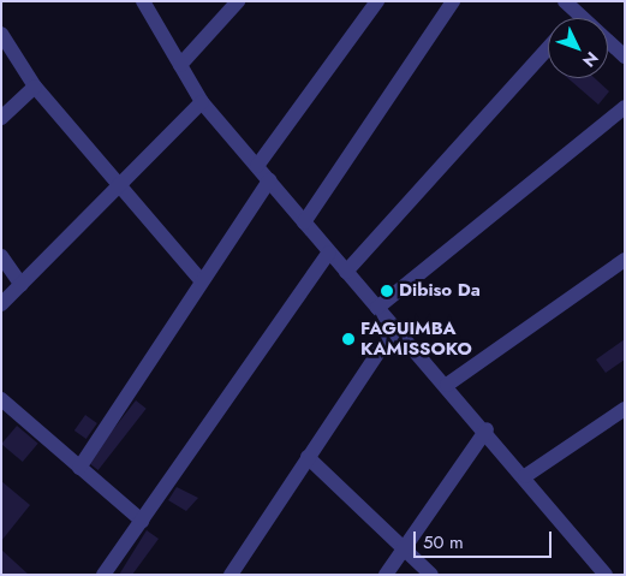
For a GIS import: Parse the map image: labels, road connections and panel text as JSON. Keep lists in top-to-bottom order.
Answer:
{
  "places": ["Dibiso Da", "FAGUIMBA KAMISSOKO"],
  "scale_bar": "50 m",
  "north": "bottom right"
}
